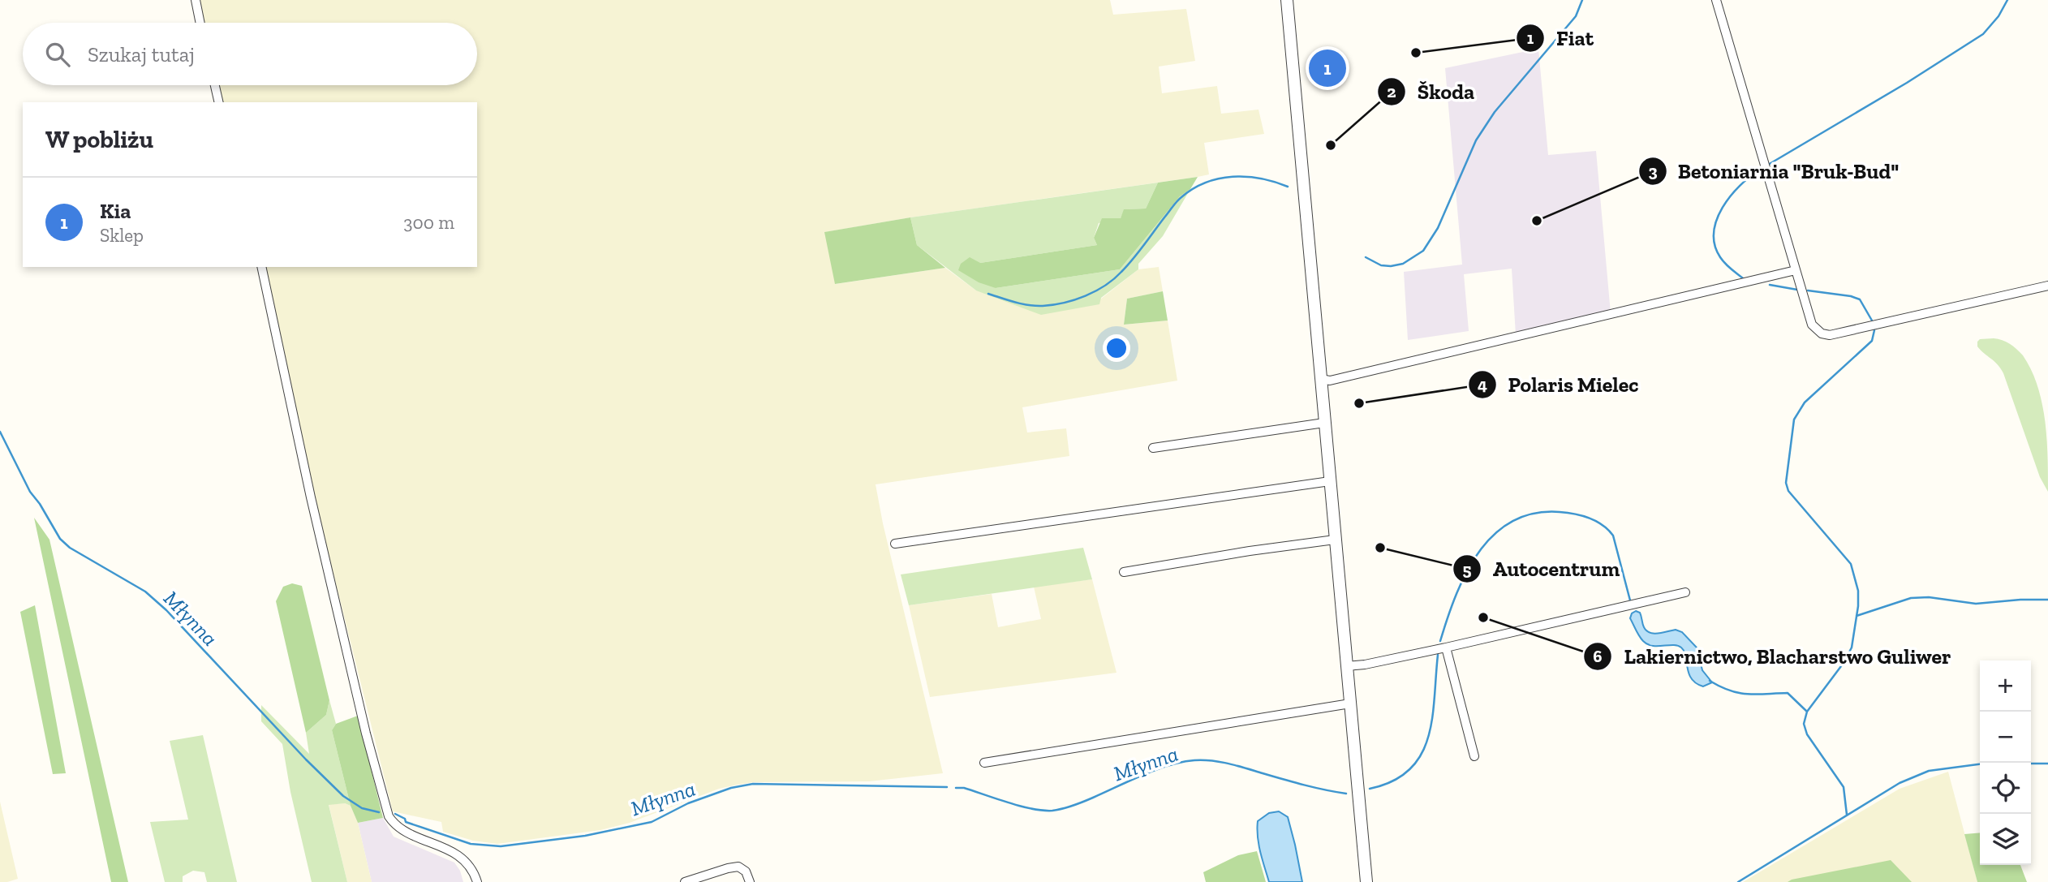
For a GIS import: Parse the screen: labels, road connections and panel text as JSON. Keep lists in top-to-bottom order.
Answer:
{
  "water": ["Młynna"],
  "places": [
    "Fiat",
    "Škoda",
    "Betoniarnia \"Bruk-Bud\"",
    "Polaris Mielec",
    "Autocentrum",
    "Lakiernictwo, Blacharstwo Guliwer"
  ],
  "page": {
    "search": "Szukaj tutaj",
    "pins": "1",
    "heading": "W pobliżu",
    "list": [
      {
        "mark": "1",
        "name": "Kia",
        "note": "Sklep",
        "value": "300 m"
      }
    ],
    "map_buttons": ["+", "−"]
  }
}
